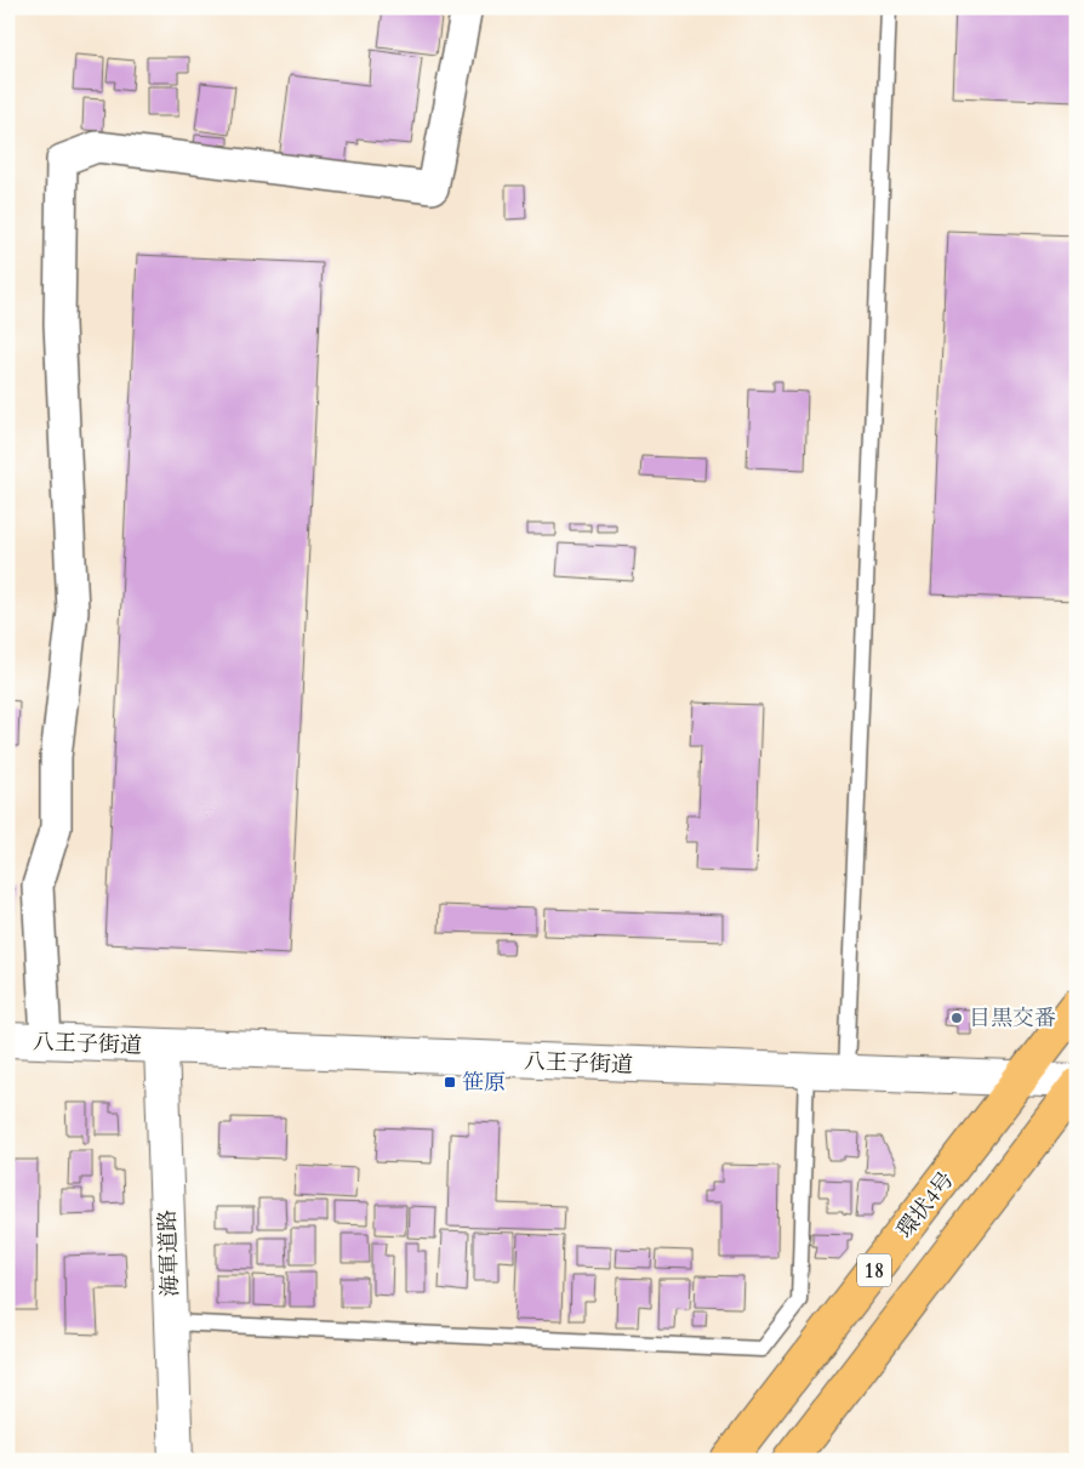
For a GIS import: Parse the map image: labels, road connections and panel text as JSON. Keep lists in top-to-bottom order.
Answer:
{
  "streets": {
    "main road": ["環状4号", "18"],
    "street": ["八王子街道", "海軍道路"]
  },
  "crossings": [
    ["八王子街道", "環状4号"],
    ["八王子街道", "海軍道路"],
    ["八王子街道", "18"]
  ],
  "places": {
    "other": ["目黒交番"],
    "transit": ["笹原"]
  }
}
